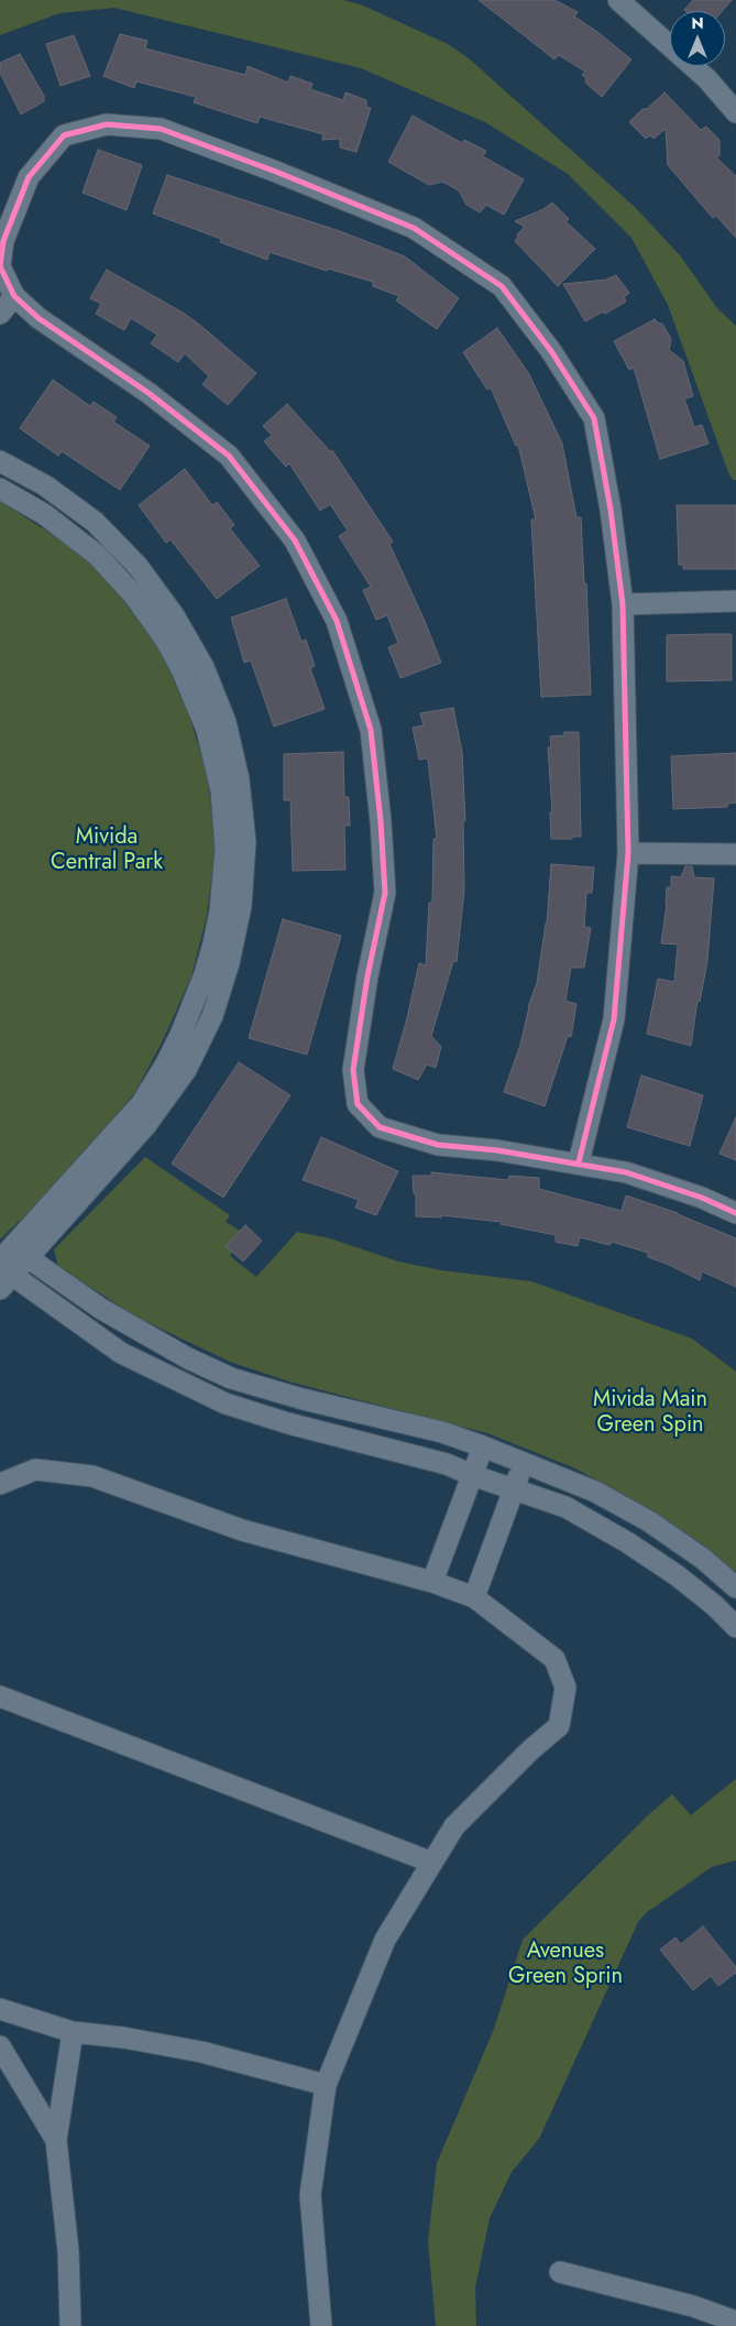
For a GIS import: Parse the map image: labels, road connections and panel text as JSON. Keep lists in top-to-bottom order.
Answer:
{
  "parks": ["Mivida Central Park", "Mivida Main Green Spin", "Avenues Green Sprin"],
  "north": "top"
}
